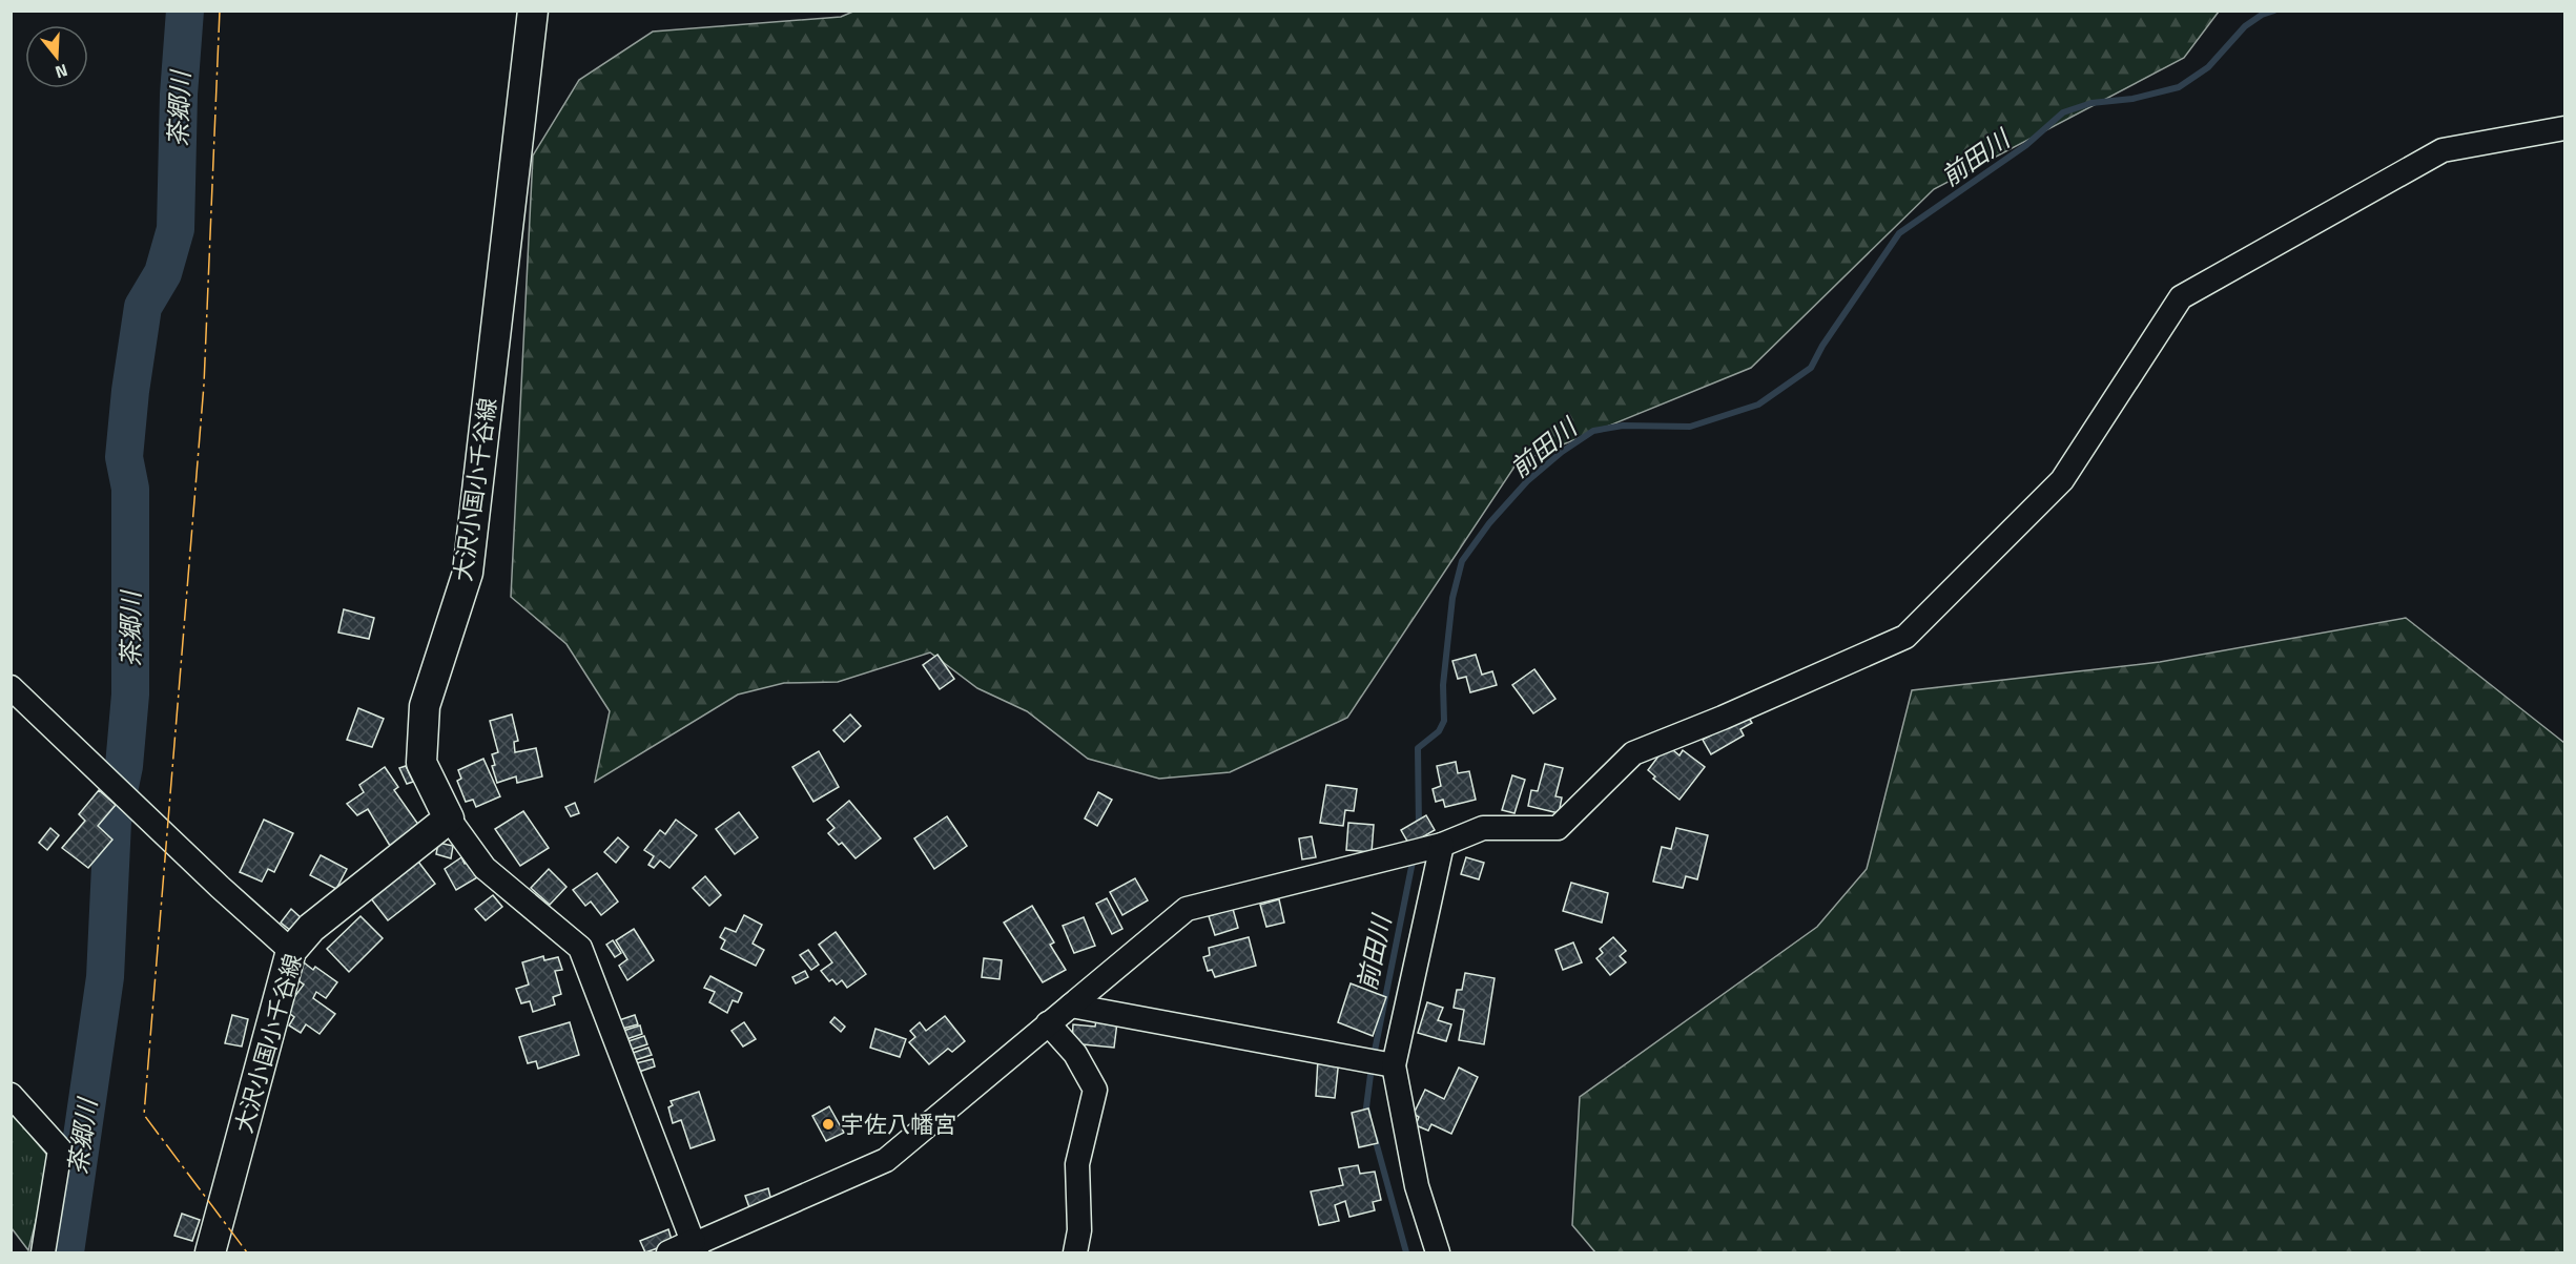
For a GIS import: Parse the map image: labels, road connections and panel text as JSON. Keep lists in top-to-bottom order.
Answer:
{
  "streets": {
    "main road": ["大沢小国小千谷線"]
  },
  "water": ["茶郷川", "前田川"],
  "places": ["宇佐八幡宮"],
  "north": "bottom"
}
